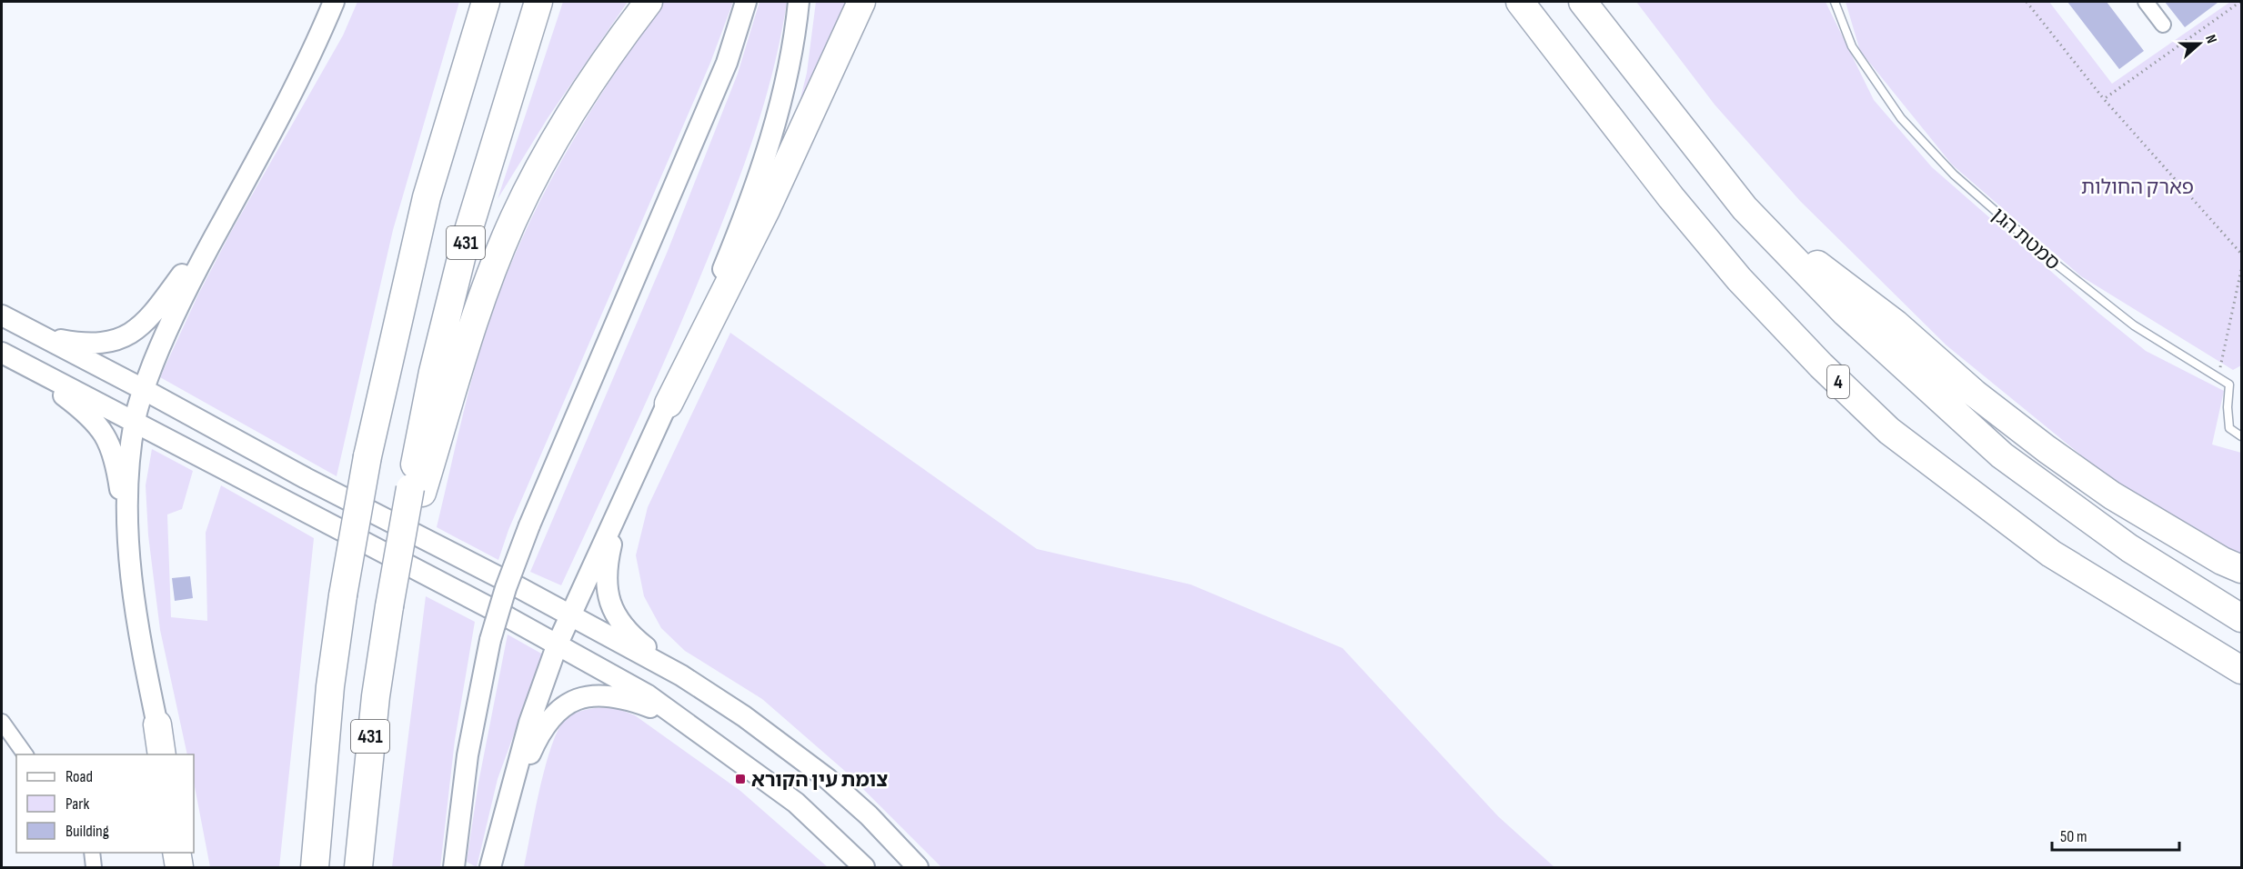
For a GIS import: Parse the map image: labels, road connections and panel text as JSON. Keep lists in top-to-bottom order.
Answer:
{
  "streets": {
    "highway": ["431", "4"],
    "lane": ["סמטת הגן"]
  },
  "parks": ["פארק החולות"],
  "places": {
    "transit": ["צומת עין הקורא"]
  },
  "legend": ["Road", "Park", "Building"],
  "scale_bar": "50 m",
  "north": "right"
}
